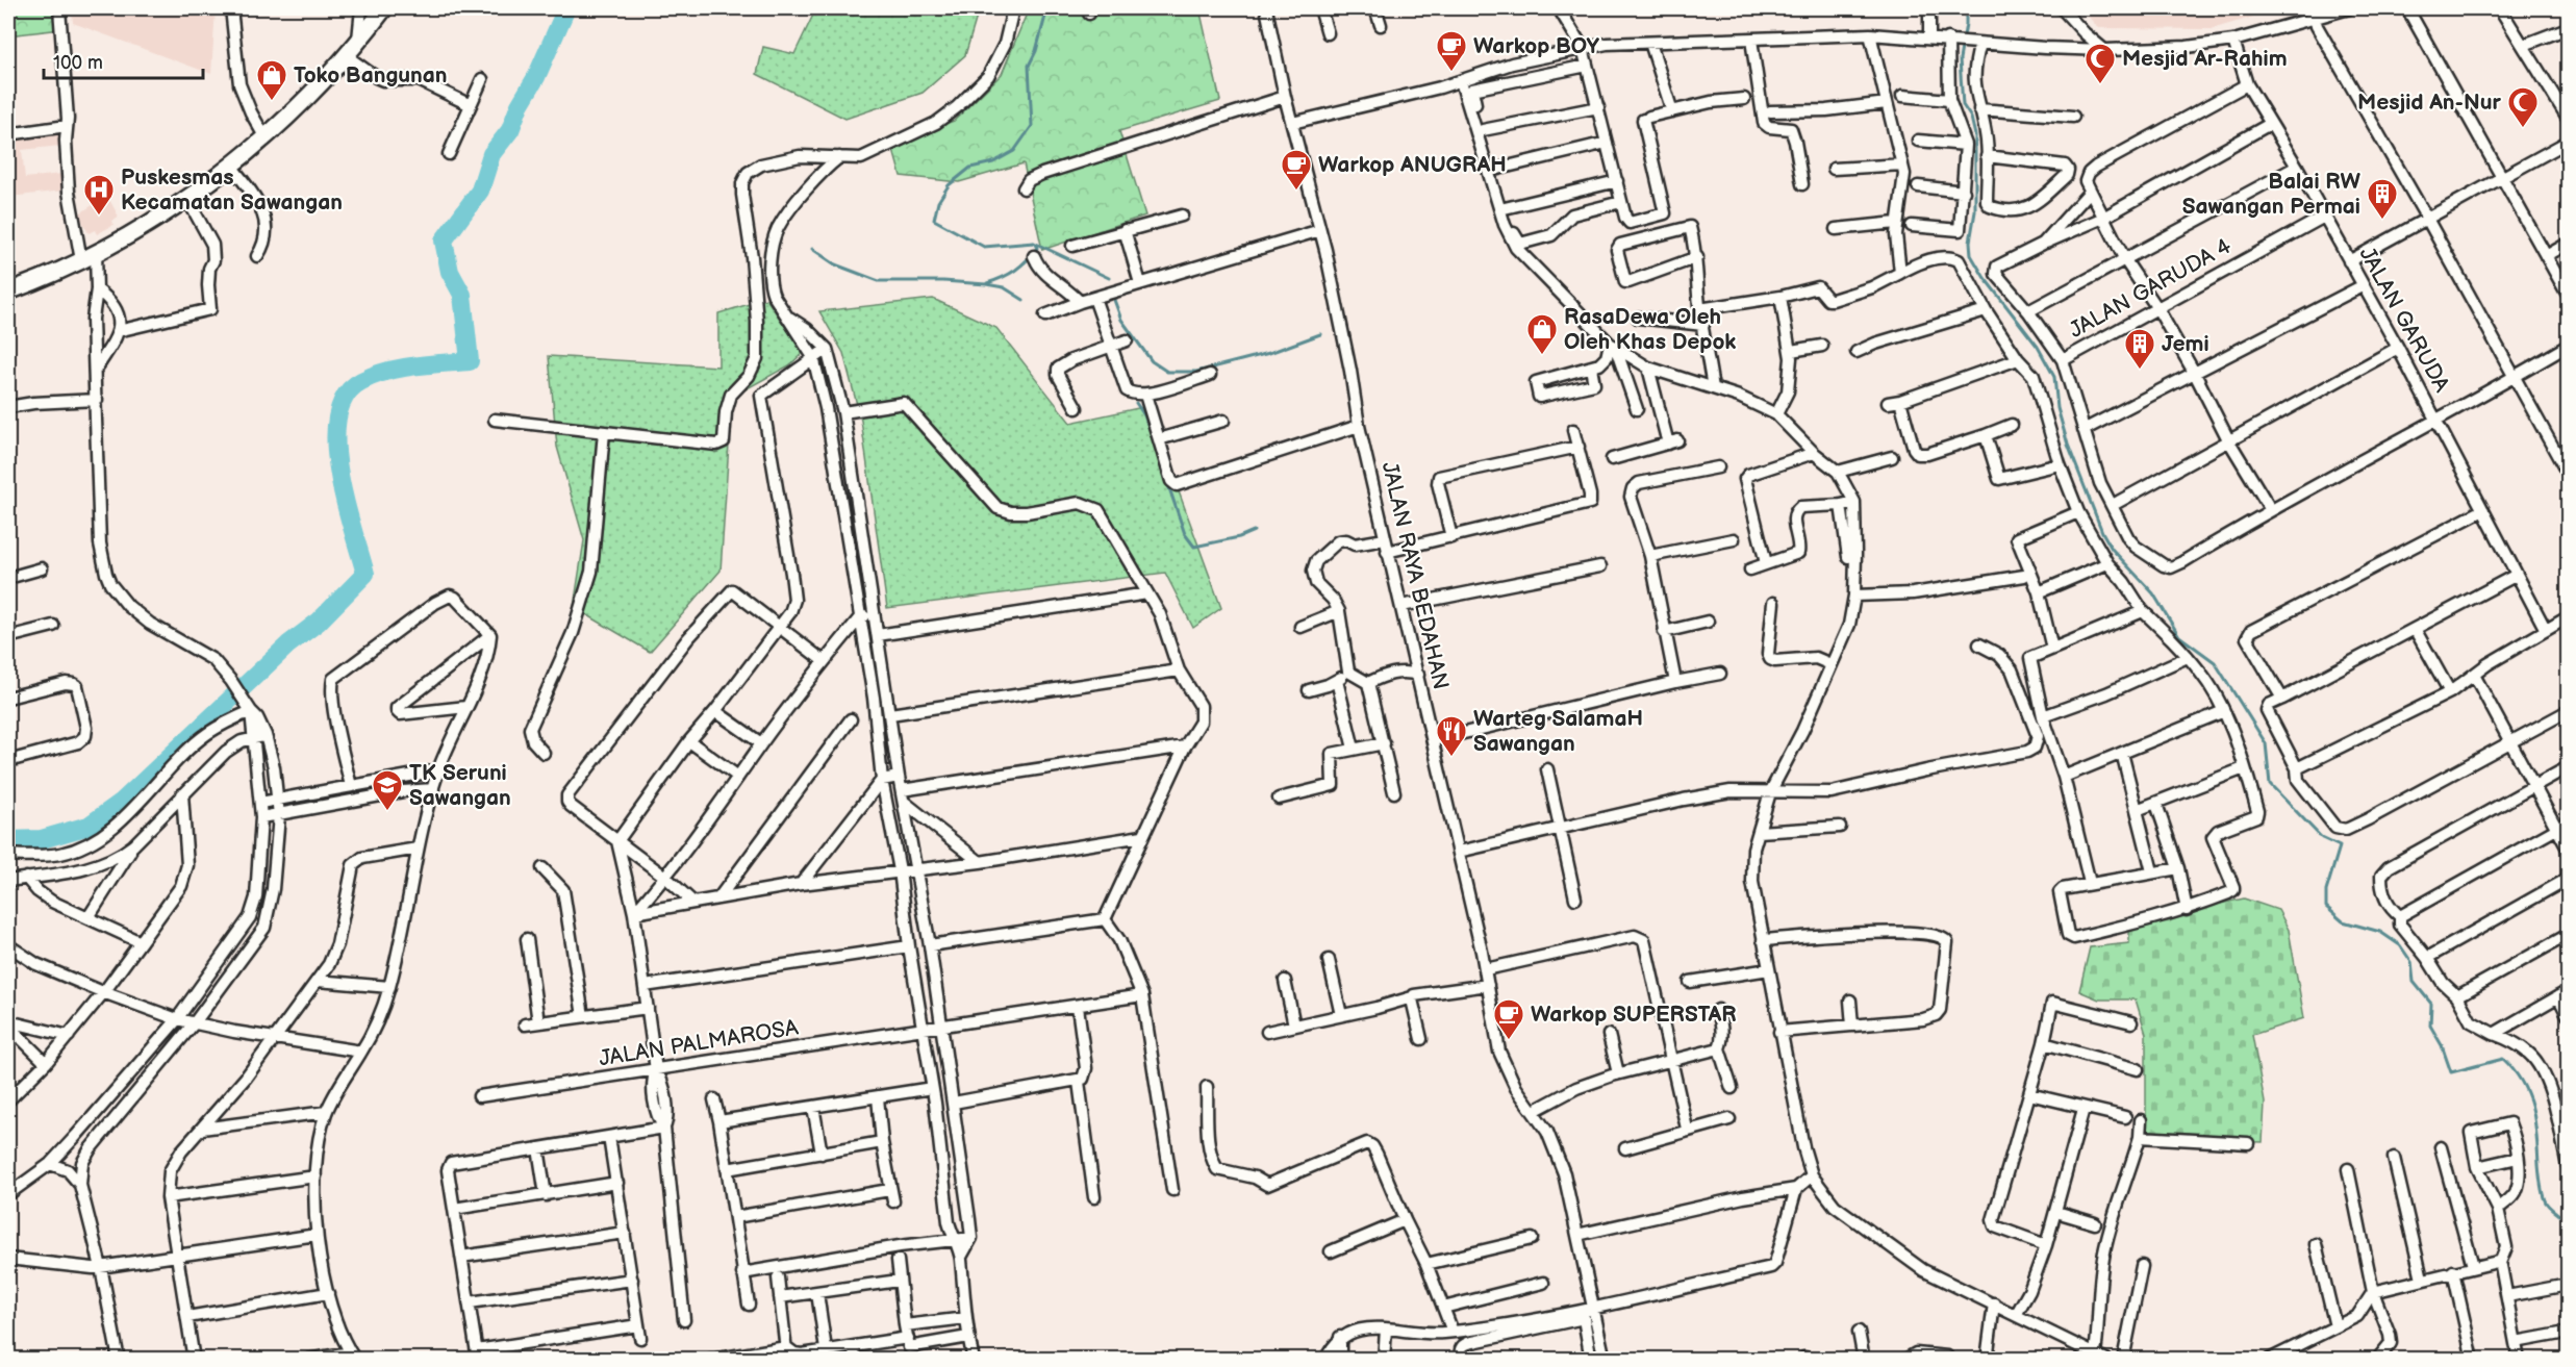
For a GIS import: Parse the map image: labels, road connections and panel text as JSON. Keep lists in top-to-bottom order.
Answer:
{
  "streets": {
    "street": [
      "JALAN GARUDA 4",
      "JALAN GARUDA",
      "JALAN RAYA BEDAHAN",
      "JALAN PALMAROSA"
    ]
  },
  "crossings": [
    ["JALAN GARUDA 4", "JALAN GARUDA"]
  ],
  "places": {
    "cafe": ["Warkop BOY", "Warkop ANUGRAH", "Warkop SUPERSTAR"],
    "mosque": ["Mesjid Ar-Rahim", "Mesjid An-Nur"],
    "shop": ["Toko Bangunan", "RasaDewa Oleh Oleh Khas Depok"],
    "hospital": ["Puskesmas Kecamatan Sawangan"],
    "building": ["Balai RW Sawangan Permai", "Jemi"],
    "restaurant": ["Warteg SalamaH Sawangan"],
    "school or university": ["TK Seruni Sawangan"]
  },
  "scale_bar": "100 m"
}
